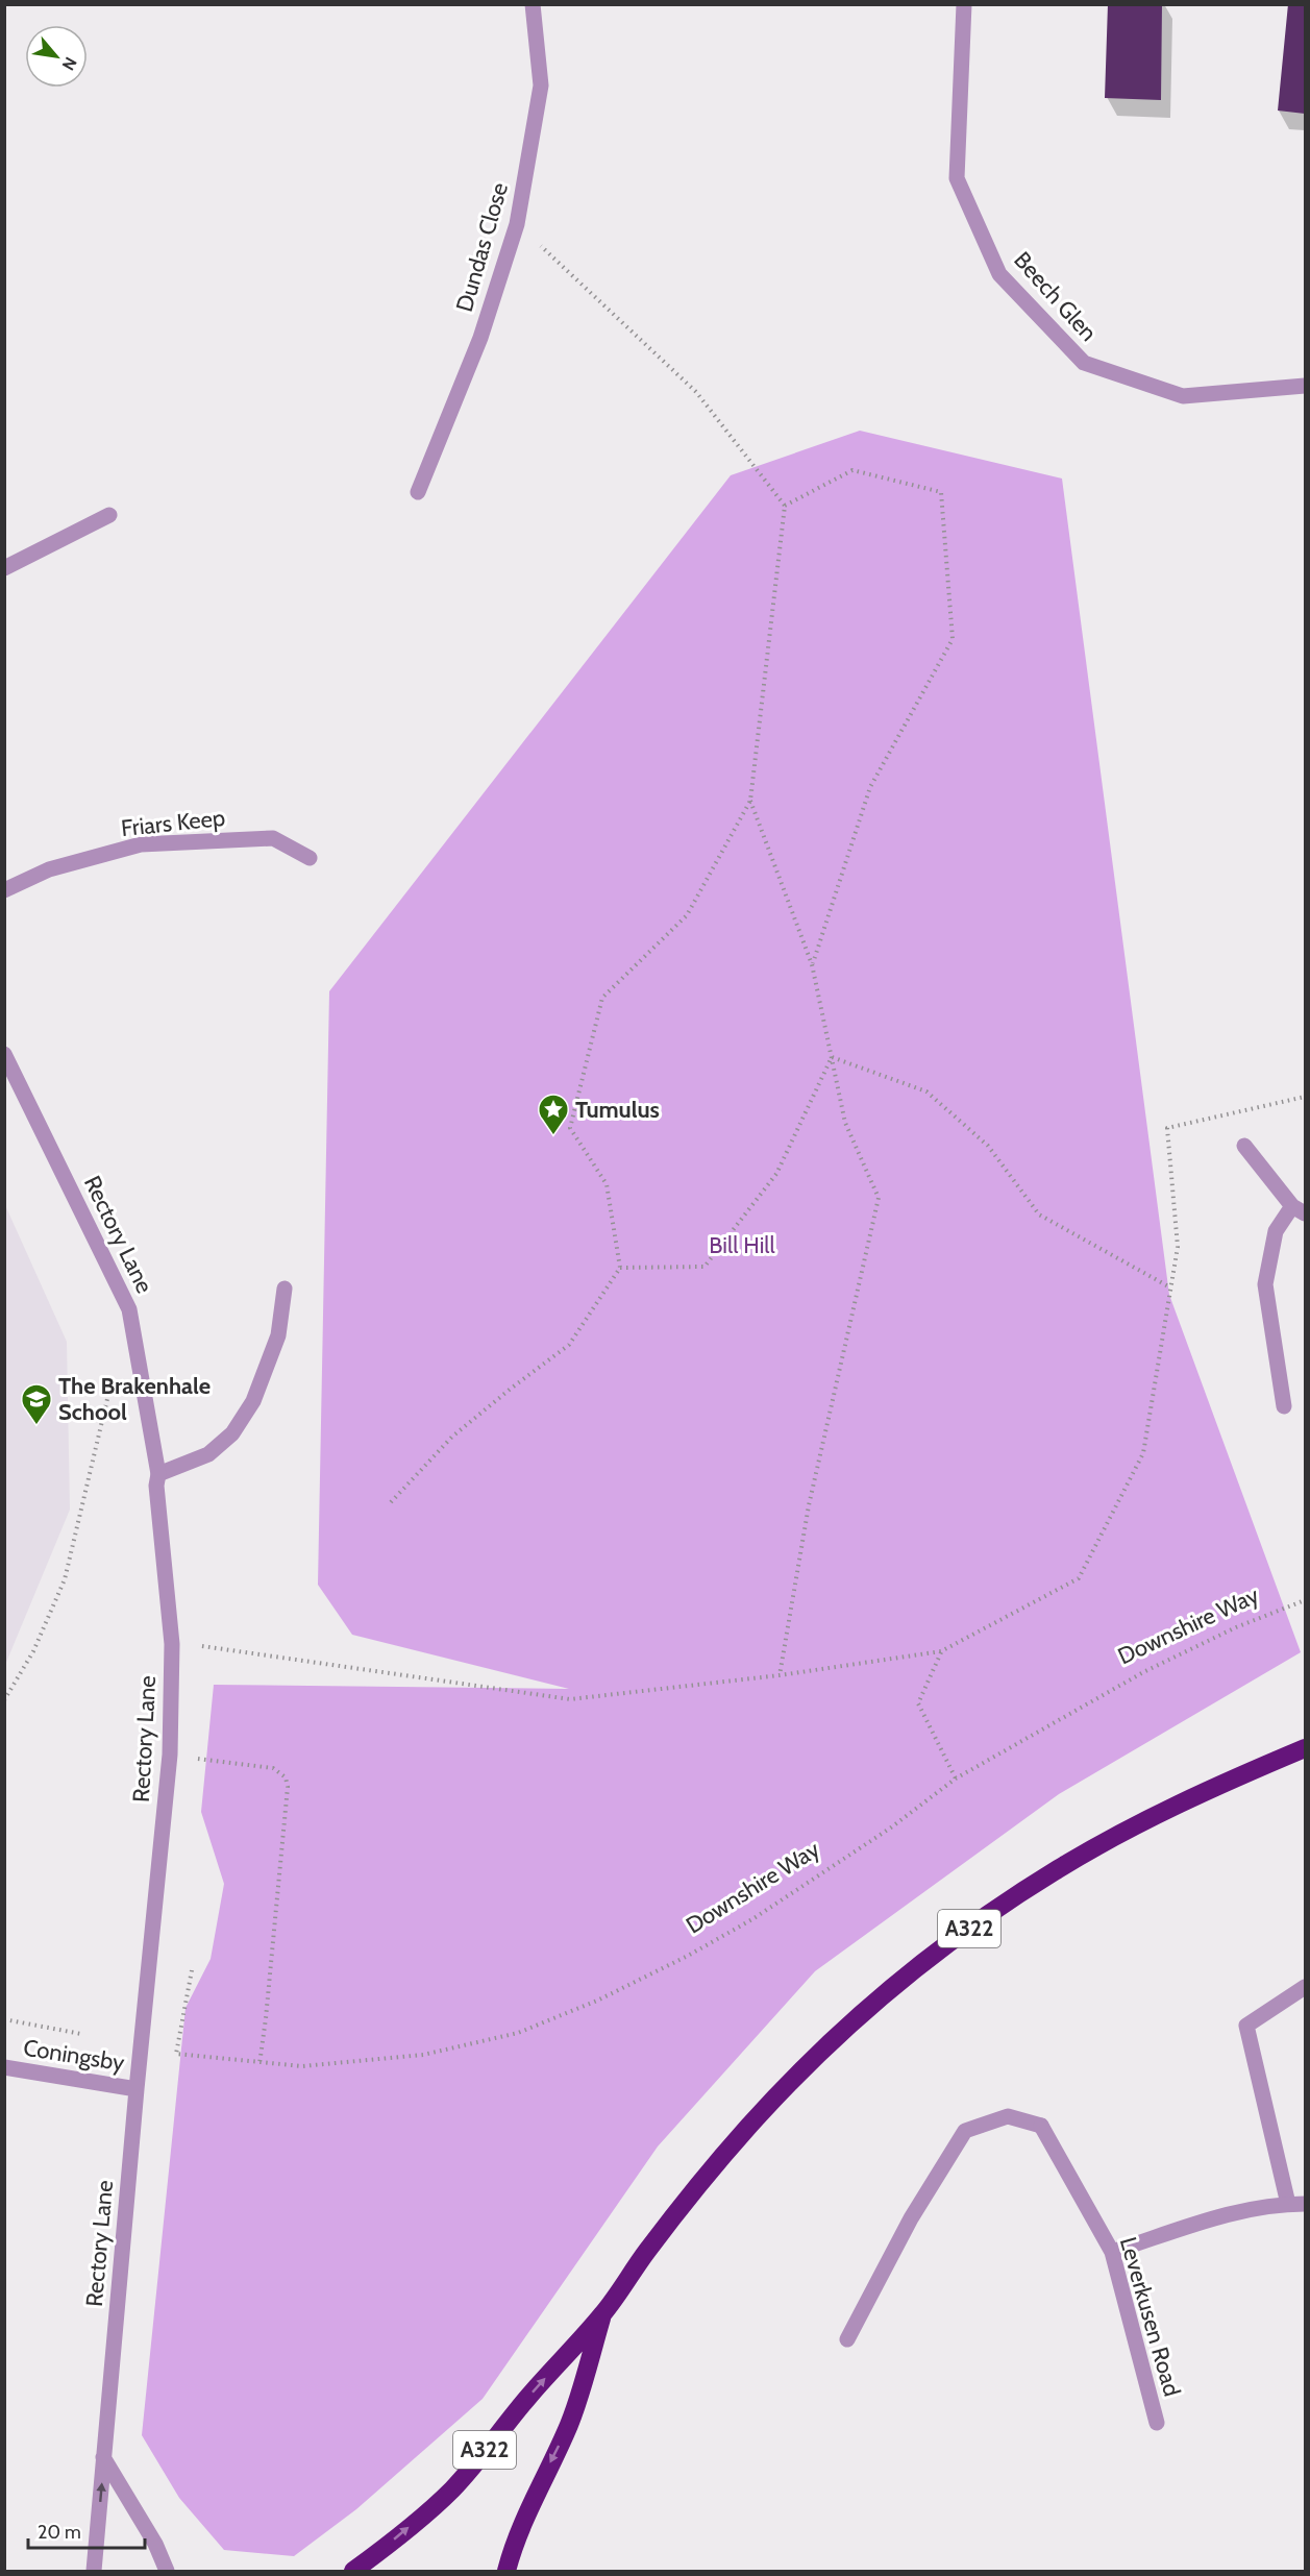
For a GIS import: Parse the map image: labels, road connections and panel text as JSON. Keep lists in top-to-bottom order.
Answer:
{
  "streets": {
    "highway": ["A322"],
    "street": [
      "Dundas Close",
      "Beech Glen",
      "Friars Keep",
      "Rectory Lane",
      "Coningsby",
      "Leverkusen Road"
    ],
    "path": ["Downshire Way"]
  },
  "crossings": [
    ["Rectory Lane", "Coningsby"]
  ],
  "parks": ["Bill Hill"],
  "places": {
    "place": ["Tumulus"],
    "school or university": ["The Brakenhale School"]
  },
  "scale_bar": "20 m",
  "north": "bottom right"
}
